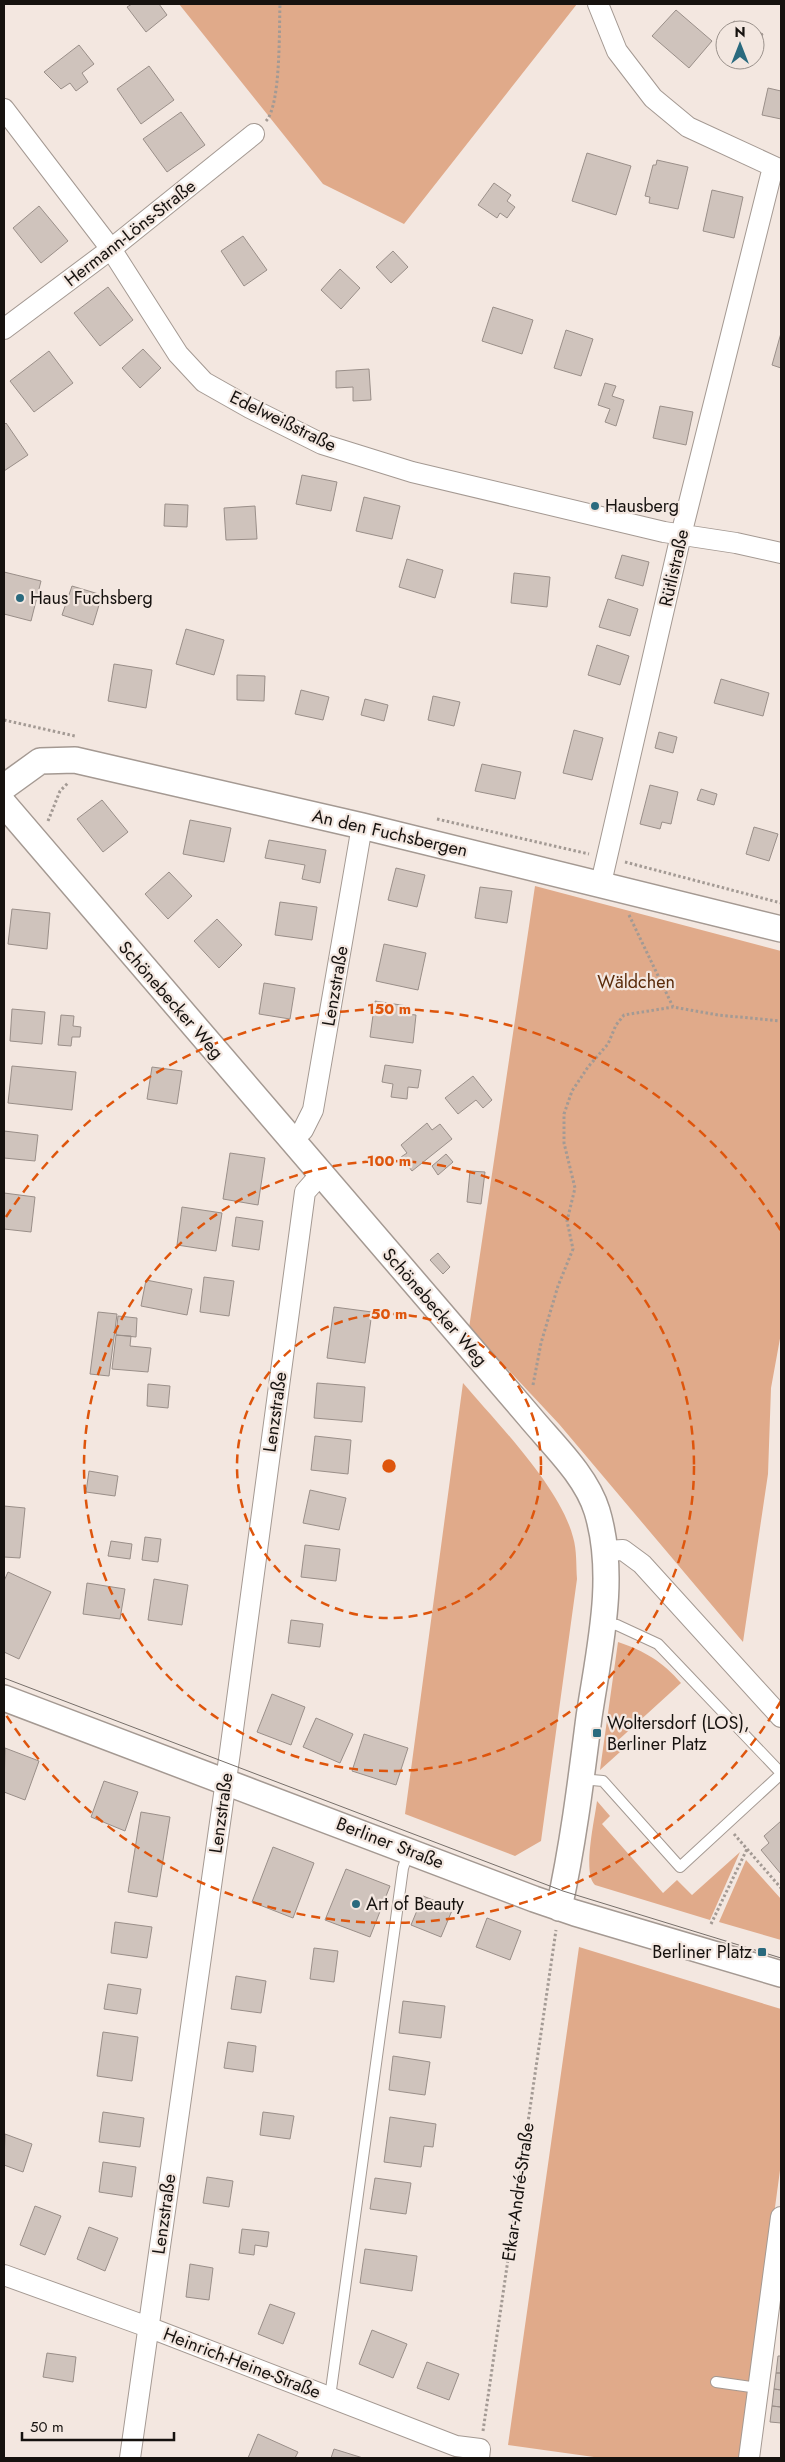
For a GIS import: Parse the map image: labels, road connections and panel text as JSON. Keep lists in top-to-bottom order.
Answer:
{
  "streets": {
    "street": [
      "Hermann-Löns-Straße",
      "Edelweißstraße",
      "Rütlistraße",
      "An den Fuchsbergen",
      "Lenzstraße",
      "Schönebecker Weg",
      "Berliner Straße",
      "Heinrich-Heine-Straße"
    ],
    "path": ["Etkar-André-Straße"]
  },
  "crossings": [
    ["Hermann-Löns-Straße", "Edelweißstraße"],
    ["Edelweißstraße", "Rütlistraße"],
    ["Rütlistraße", "An den Fuchsbergen"],
    ["An den Fuchsbergen", "Lenzstraße"],
    ["Lenzstraße", "Schönebecker Weg"],
    ["Lenzstraße", "Berliner Straße"],
    ["Lenzstraße", "Heinrich-Heine-Straße"],
    ["Schönebecker Weg", "Berliner Straße"],
    ["Schönebecker Weg", "Etkar-André-Straße"],
    ["Berliner Straße", "Etkar-André-Straße"],
    ["Etkar-André-Straße", "Heinrich-Heine-Straße"]
  ],
  "parks": ["Wäldchen"],
  "places": {
    "other": ["Hausberg", "Haus Fuchsberg", "Art of Beauty"],
    "transit": ["Woltersdorf (LOS), Berliner Platz", "Berliner Platz"]
  },
  "scale_bar": "50 m",
  "north": "top",
  "rings": ["150 m", "100 m", "50 m"]
}
